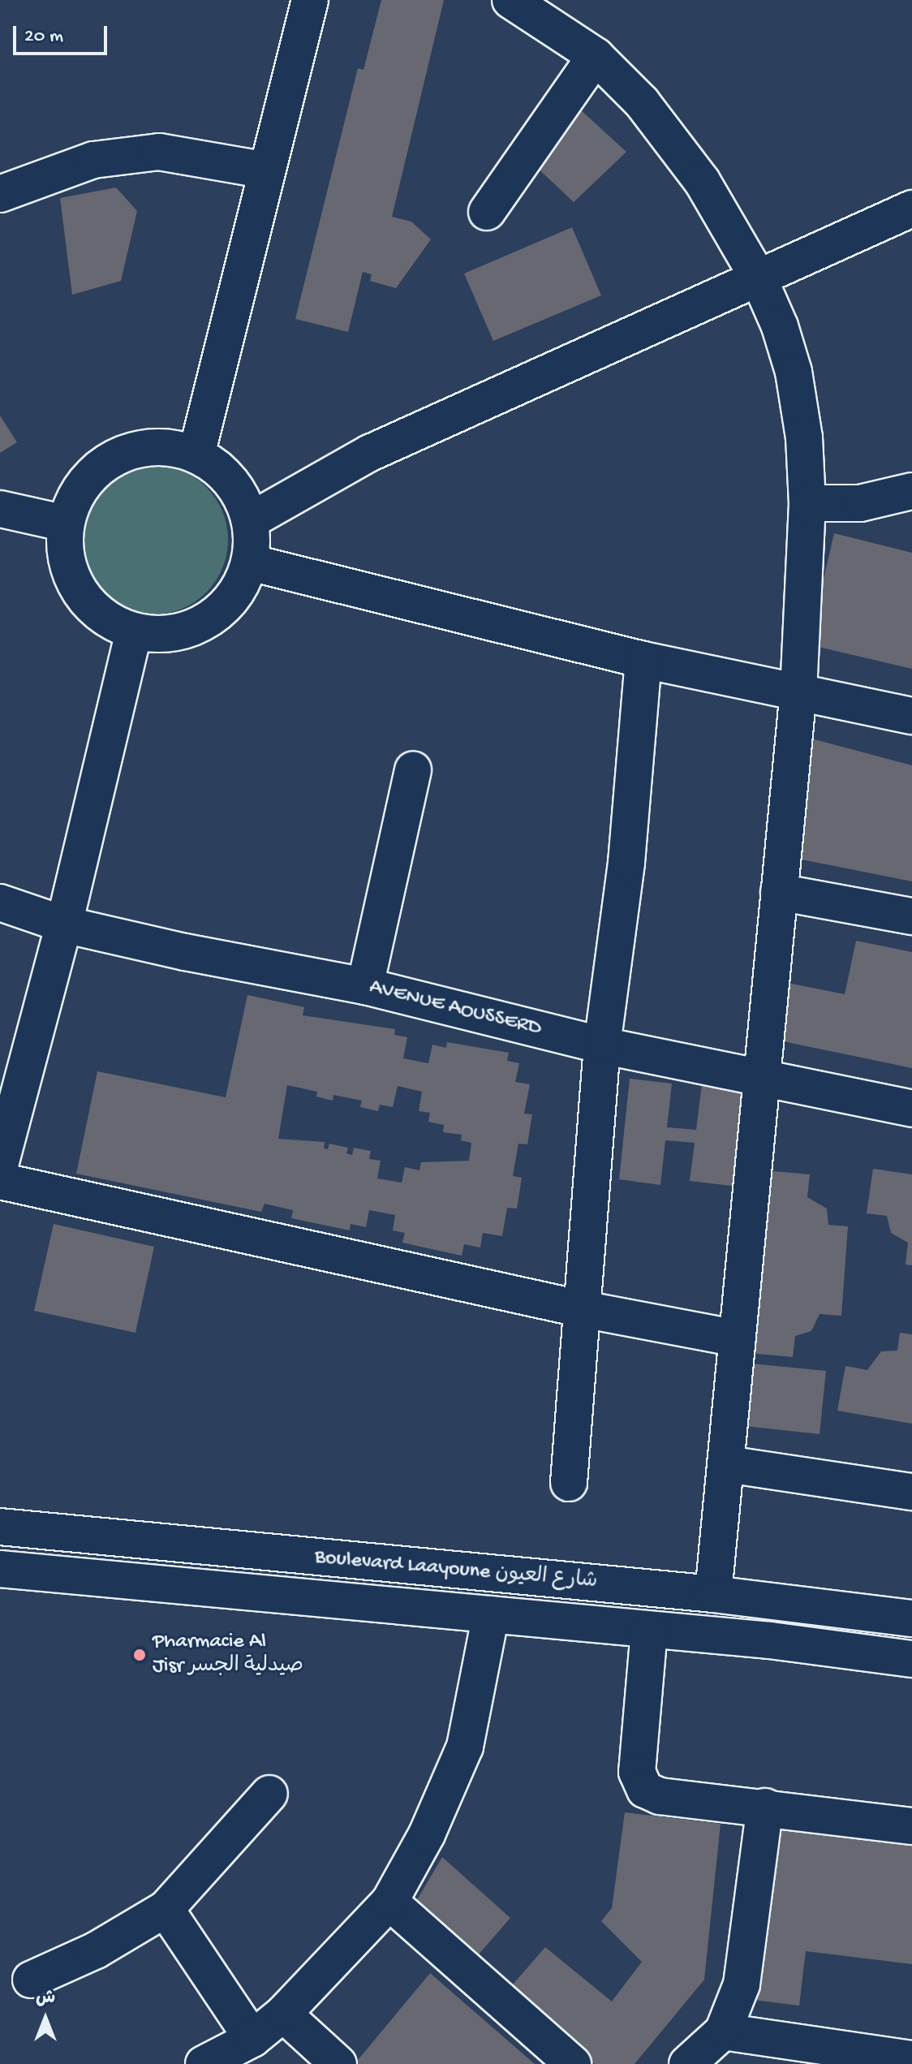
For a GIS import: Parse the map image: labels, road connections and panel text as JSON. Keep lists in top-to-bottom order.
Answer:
{
  "streets": {
    "street": ["AVENUE AOUSSERD", "Boulevard Laayoune شارع العيون"]
  },
  "places": ["Pharmacie Al Jisr صيدلية الجسر"],
  "scale_bar": "20 m",
  "north": "top"
}
